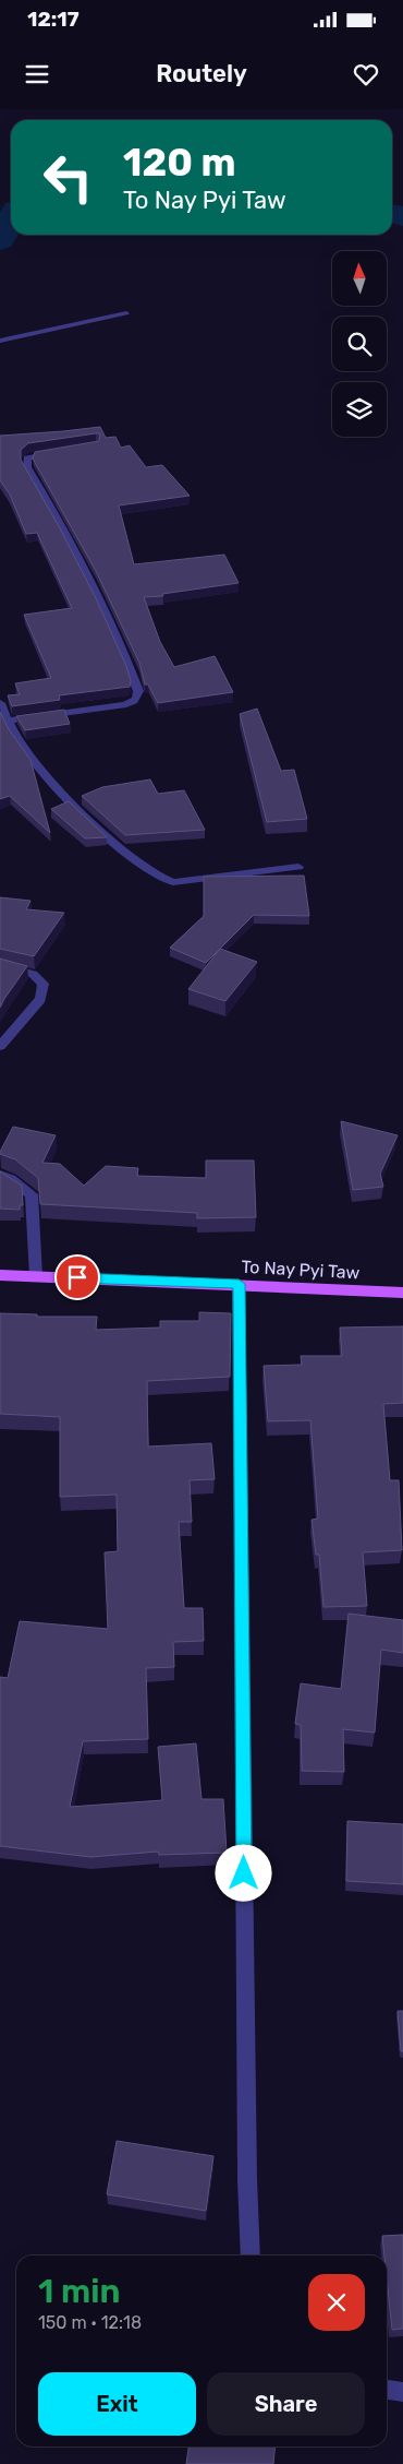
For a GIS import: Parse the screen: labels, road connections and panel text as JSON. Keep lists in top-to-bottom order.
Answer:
{
  "streets": {
    "main road": ["To Nay Pyi Taw"]
  },
  "north": "top",
  "page": {
    "status": "12:17",
    "header": "Routely",
    "turn": ["120 m", "To Nay Pyi Taw"],
    "heading": ["1 min", "150 m · 12:18"],
    "buttons": ["Exit", "Share"]
  }
}
